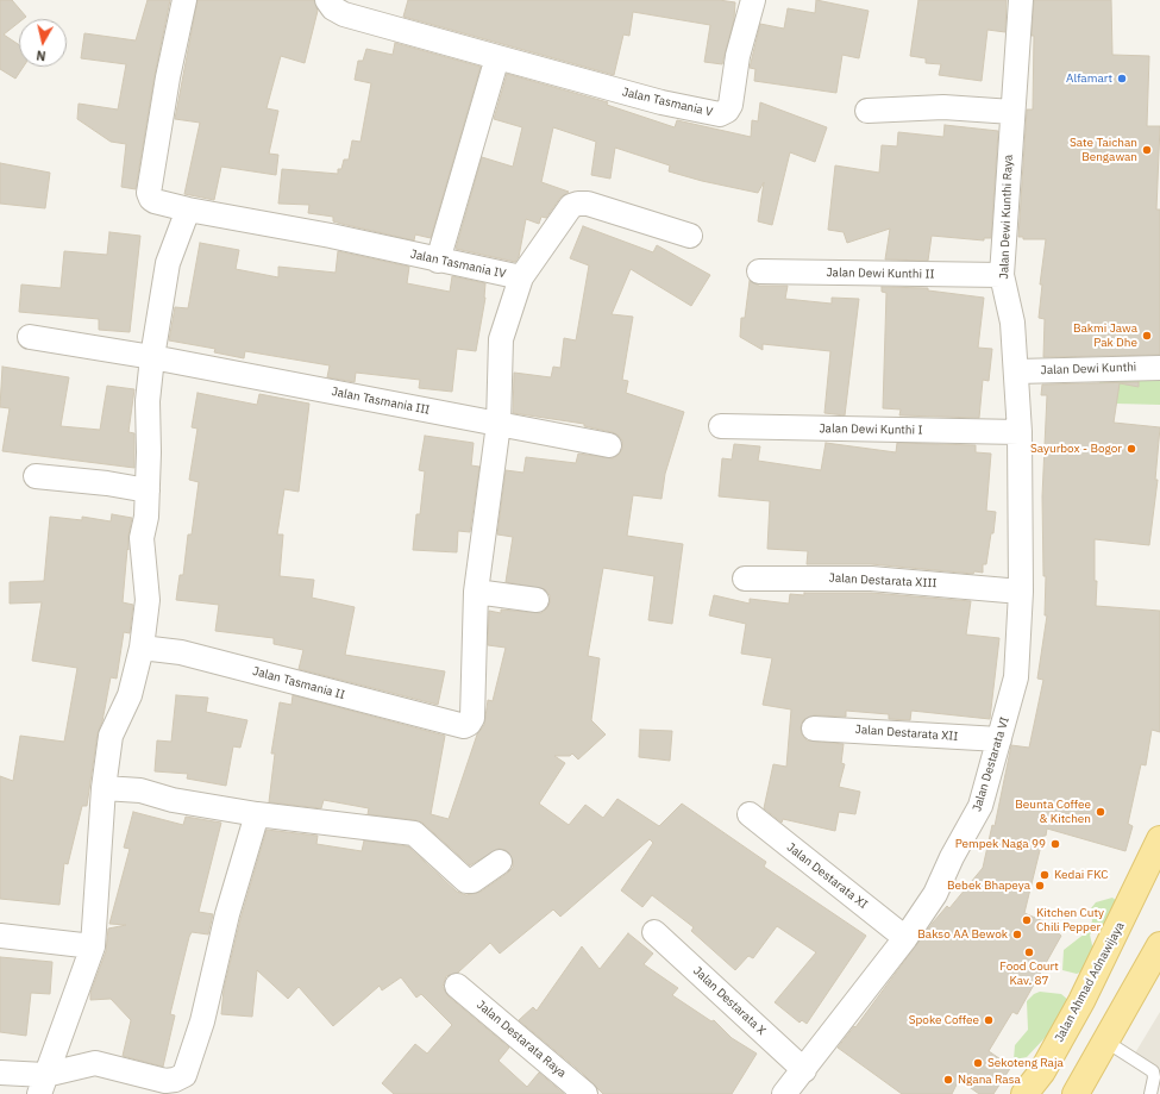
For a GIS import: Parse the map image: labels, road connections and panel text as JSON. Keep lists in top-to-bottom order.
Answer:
{
  "streets": {
    "main road": ["Jalan Ahmad Adnawijaya"],
    "street": [
      "Jalan Tasmania V",
      "Jalan Dewi Kunthi Raya",
      "Jalan Tasmania IV",
      "Jalan Dewi Kunthi II",
      "Jalan Dewi Kunthi",
      "Jalan Tasmania III",
      "Jalan Dewi Kunthi I",
      "Jalan Destarata XIII",
      "Jalan Tasmania II",
      "Jalan Destarata XII",
      "Jalan Destarata VI",
      "Jalan Destarata XI",
      "Jalan Destarata X",
      "Jalan Destarata Raya"
    ]
  },
  "crossings": [
    ["Jalan Dewi Kunthi Raya", "Jalan Dewi Kunthi II"],
    ["Jalan Dewi Kunthi Raya", "Jalan Dewi Kunthi"],
    ["Jalan Dewi Kunthi Raya", "Jalan Dewi Kunthi I"],
    ["Jalan Dewi Kunthi Raya", "Jalan Destarata VI"],
    ["Jalan Dewi Kunthi I", "Jalan Destarata VI"],
    ["Jalan Destarata XIII", "Jalan Destarata VI"],
    ["Jalan Destarata XII", "Jalan Destarata VI"],
    ["Jalan Destarata VI", "Jalan Destarata XI"],
    ["Jalan Destarata VI", "Jalan Destarata X"]
  ],
  "places": [
    "Alfamart",
    "Sate Taichan Bengawan",
    "Bakmi Jawa Pak Dhe",
    "Sayurbox - Bogor",
    "Beunta Coffee & Kitchen",
    "Pempek Naga 99",
    "Kedai FKC",
    "Bebek Bhapeya",
    "Kitchen Cuty Chili Pepper",
    "Bakso AA Bewok",
    "Food Court Kav. 87",
    "Spoke Coffee",
    "Sekoteng Raja",
    "Ngana Rasa"
  ],
  "north": "bottom"
}
